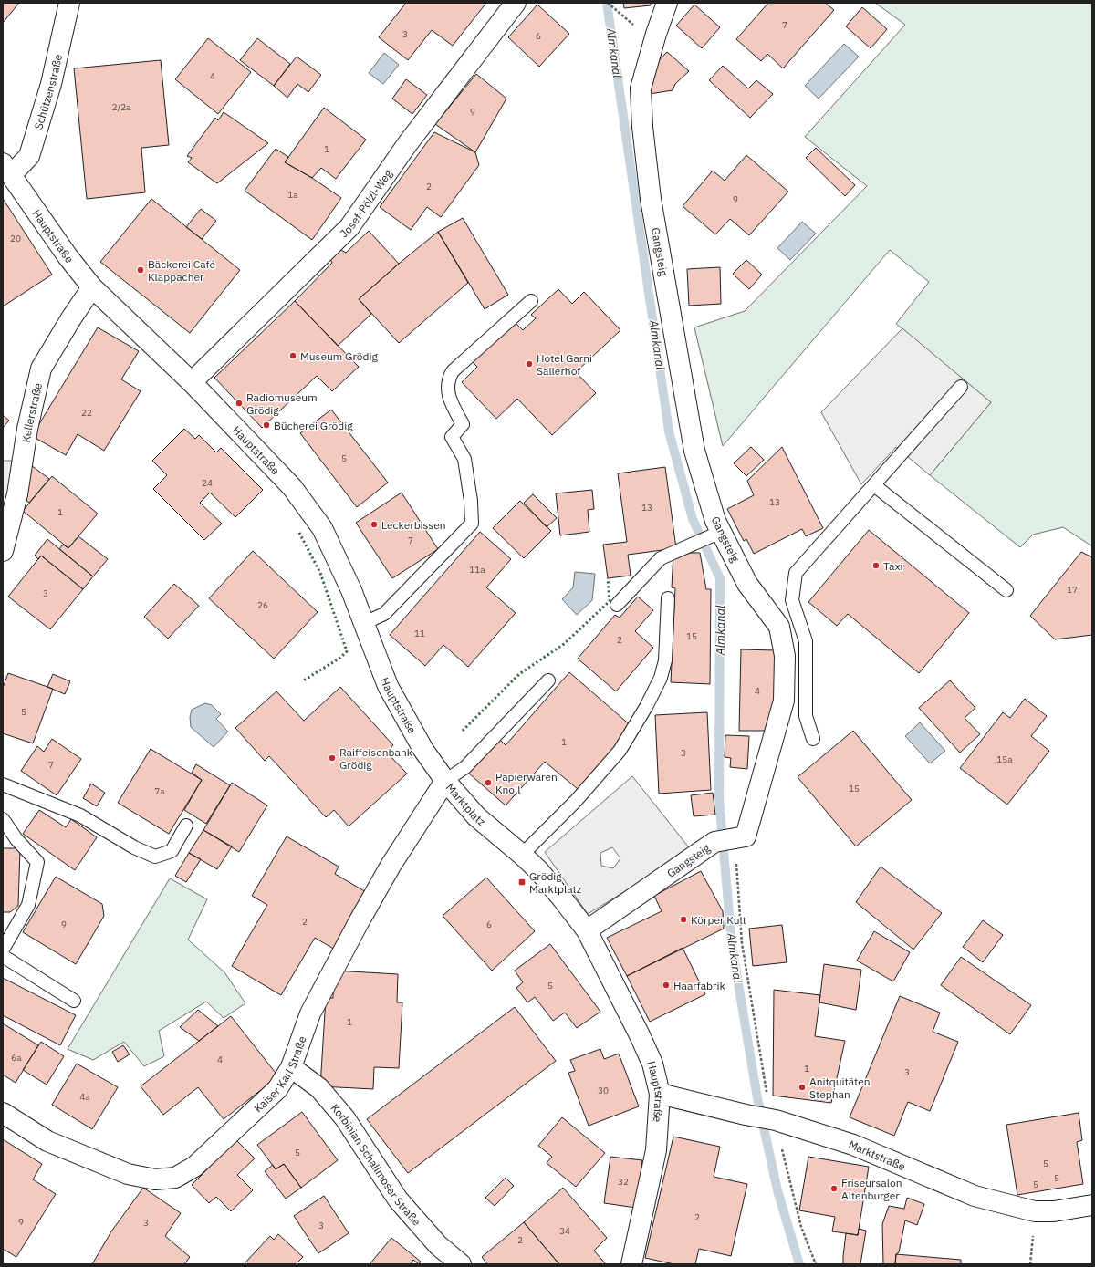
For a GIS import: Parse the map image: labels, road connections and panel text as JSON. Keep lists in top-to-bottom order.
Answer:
{
  "streets": {
    "street": [
      "Schützenstraße",
      "Josef-Pölzl-Weg",
      "Hauptstraße",
      "Gangsteig",
      "Kellerstraße",
      "Marktplatz",
      "Kaiser Karl Straße",
      "Marktstraße",
      "Korbinian Schallmoser Straße"
    ]
  },
  "crossings": [
    ["Schützenstraße", "Hauptstraße"],
    ["Josef-Pölzl-Weg", "Hauptstraße"],
    ["Hauptstraße", "Gangsteig"],
    ["Hauptstraße", "Kellerstraße"],
    ["Hauptstraße", "Marktplatz"],
    ["Hauptstraße", "Kaiser Karl Straße"],
    ["Hauptstraße", "Marktstraße"],
    ["Gangsteig", "Marktplatz"],
    ["Marktplatz", "Kaiser Karl Straße"],
    ["Kaiser Karl Straße", "Korbinian Schallmoser Straße"]
  ],
  "water": ["Almkanal"],
  "places": {
    "other": [
      "Bäckerei Café Klappacher",
      "Museum Grödig",
      "Hotel Garni Sallerhof",
      "Radiomuseum Grödig",
      "Bücherei Grödig",
      "Leckerbissen",
      "Taxi",
      "Raiffeisenbank Grödig",
      "Papierwaren Knoll",
      "Körper Kult",
      "Haarfabrik",
      "Anitquitäten Stephan",
      "Friseursalon Altenburger"
    ],
    "transit": ["Grödig Marktplatz"]
  },
  "house_numbers": [
    "7",
    "3",
    "6",
    "4",
    "2/2a",
    "9",
    "1",
    "2",
    "1a",
    "9",
    "20",
    "22",
    "5",
    "24",
    "13",
    "13",
    "1",
    "7",
    "11a",
    "17",
    "3",
    "26",
    "11",
    "15",
    "2",
    "4",
    "5",
    "1",
    "3",
    "15a",
    "7",
    "15",
    "7a",
    "2",
    "9",
    "6",
    "5",
    "1",
    "6a",
    "4",
    "1",
    "3",
    "30",
    "4a",
    "5",
    "5",
    "5",
    "32",
    "5",
    "2",
    "9",
    "3",
    "3",
    "34",
    "2"
  ]
}
